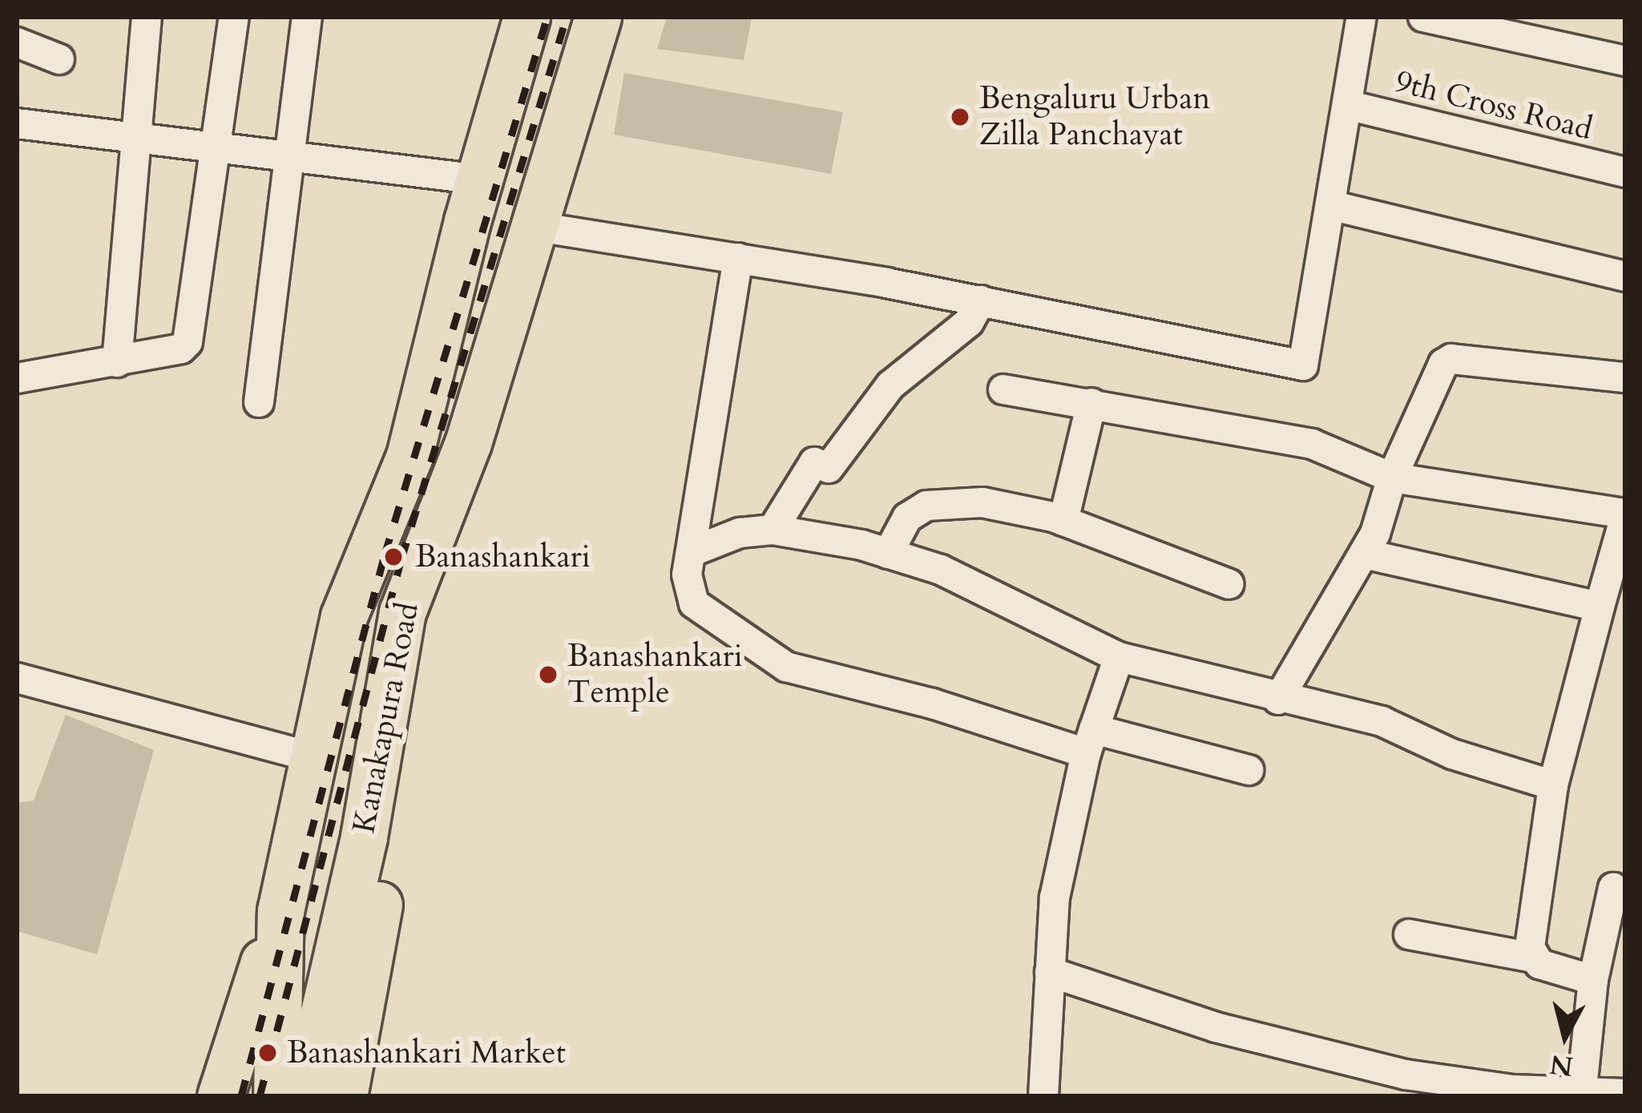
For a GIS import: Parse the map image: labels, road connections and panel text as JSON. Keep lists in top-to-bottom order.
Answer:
{
  "streets": {
    "main road": ["Kanakapura Road"],
    "street": ["9th Cross Road"]
  },
  "places": [
    "Bengaluru Urban Zilla Panchayat",
    "Banashankari",
    "Banashankari Temple",
    "Banashankari Market"
  ],
  "north": "bottom"
}
